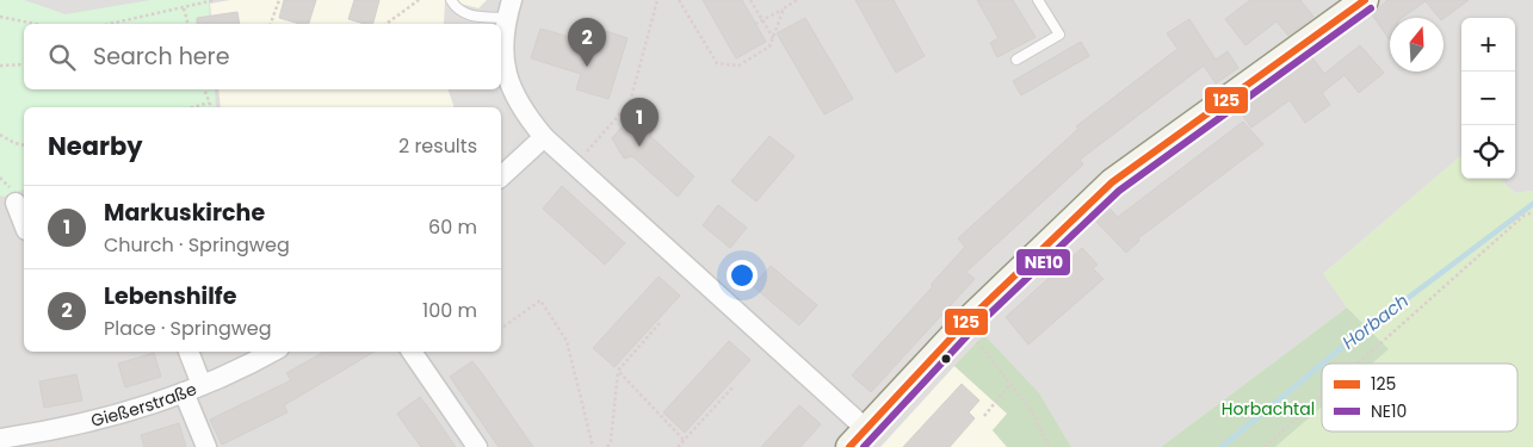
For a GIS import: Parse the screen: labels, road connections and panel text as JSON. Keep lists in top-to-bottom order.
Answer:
{
  "streets": {
    "street": ["Gießerstraße"]
  },
  "water": ["Horbach"],
  "parks": ["Horbachtal"],
  "lines": ["transit line 125", "transit line NE10"],
  "legend": ["125", "NE10"],
  "north": "top",
  "page": {
    "map_buttons": ["+", "−"],
    "pins": ["2", "1"],
    "search": "Search here",
    "heading": ["Nearby", "2 results"],
    "list": [
      {
        "mark": "1",
        "name": "Markuskirche",
        "note": "Church · Springweg",
        "value": "60 m"
      },
      {
        "mark": "2",
        "name": "Lebenshilfe",
        "note": "Place · Springweg",
        "value": "100 m"
      }
    ]
  }
}
